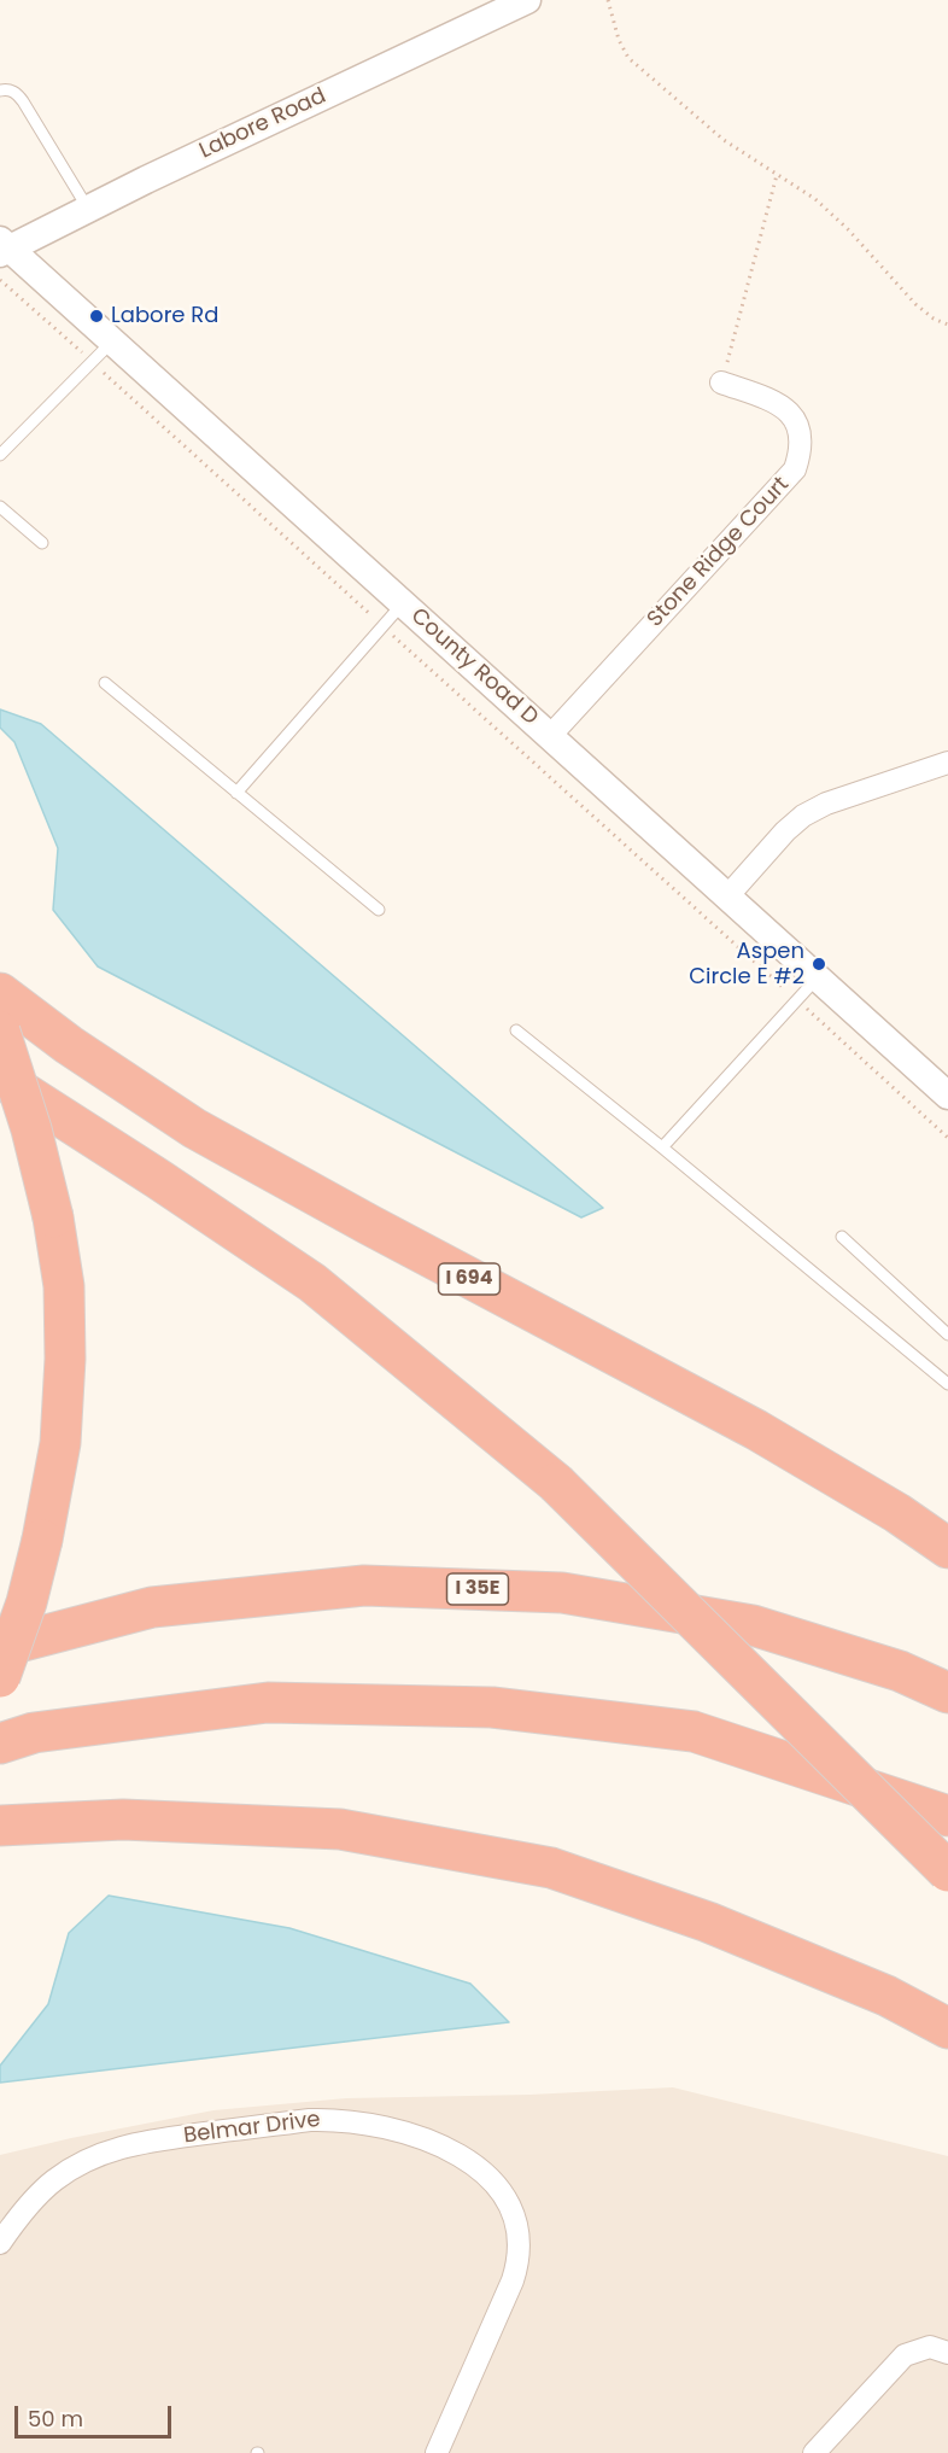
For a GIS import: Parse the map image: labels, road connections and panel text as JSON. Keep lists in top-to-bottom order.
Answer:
{
  "streets": {
    "highway": ["I 694", "I 35E"],
    "street": [
      "Labore Road",
      "Stone Ridge Court",
      "County Road D",
      "Belmar Drive"
    ]
  },
  "crossings": [
    ["Labore Road", "County Road D"],
    ["Stone Ridge Court", "County Road D"]
  ],
  "places": ["Labore Rd", "Aspen Circle E #2"],
  "scale_bar": "50 m"
}
